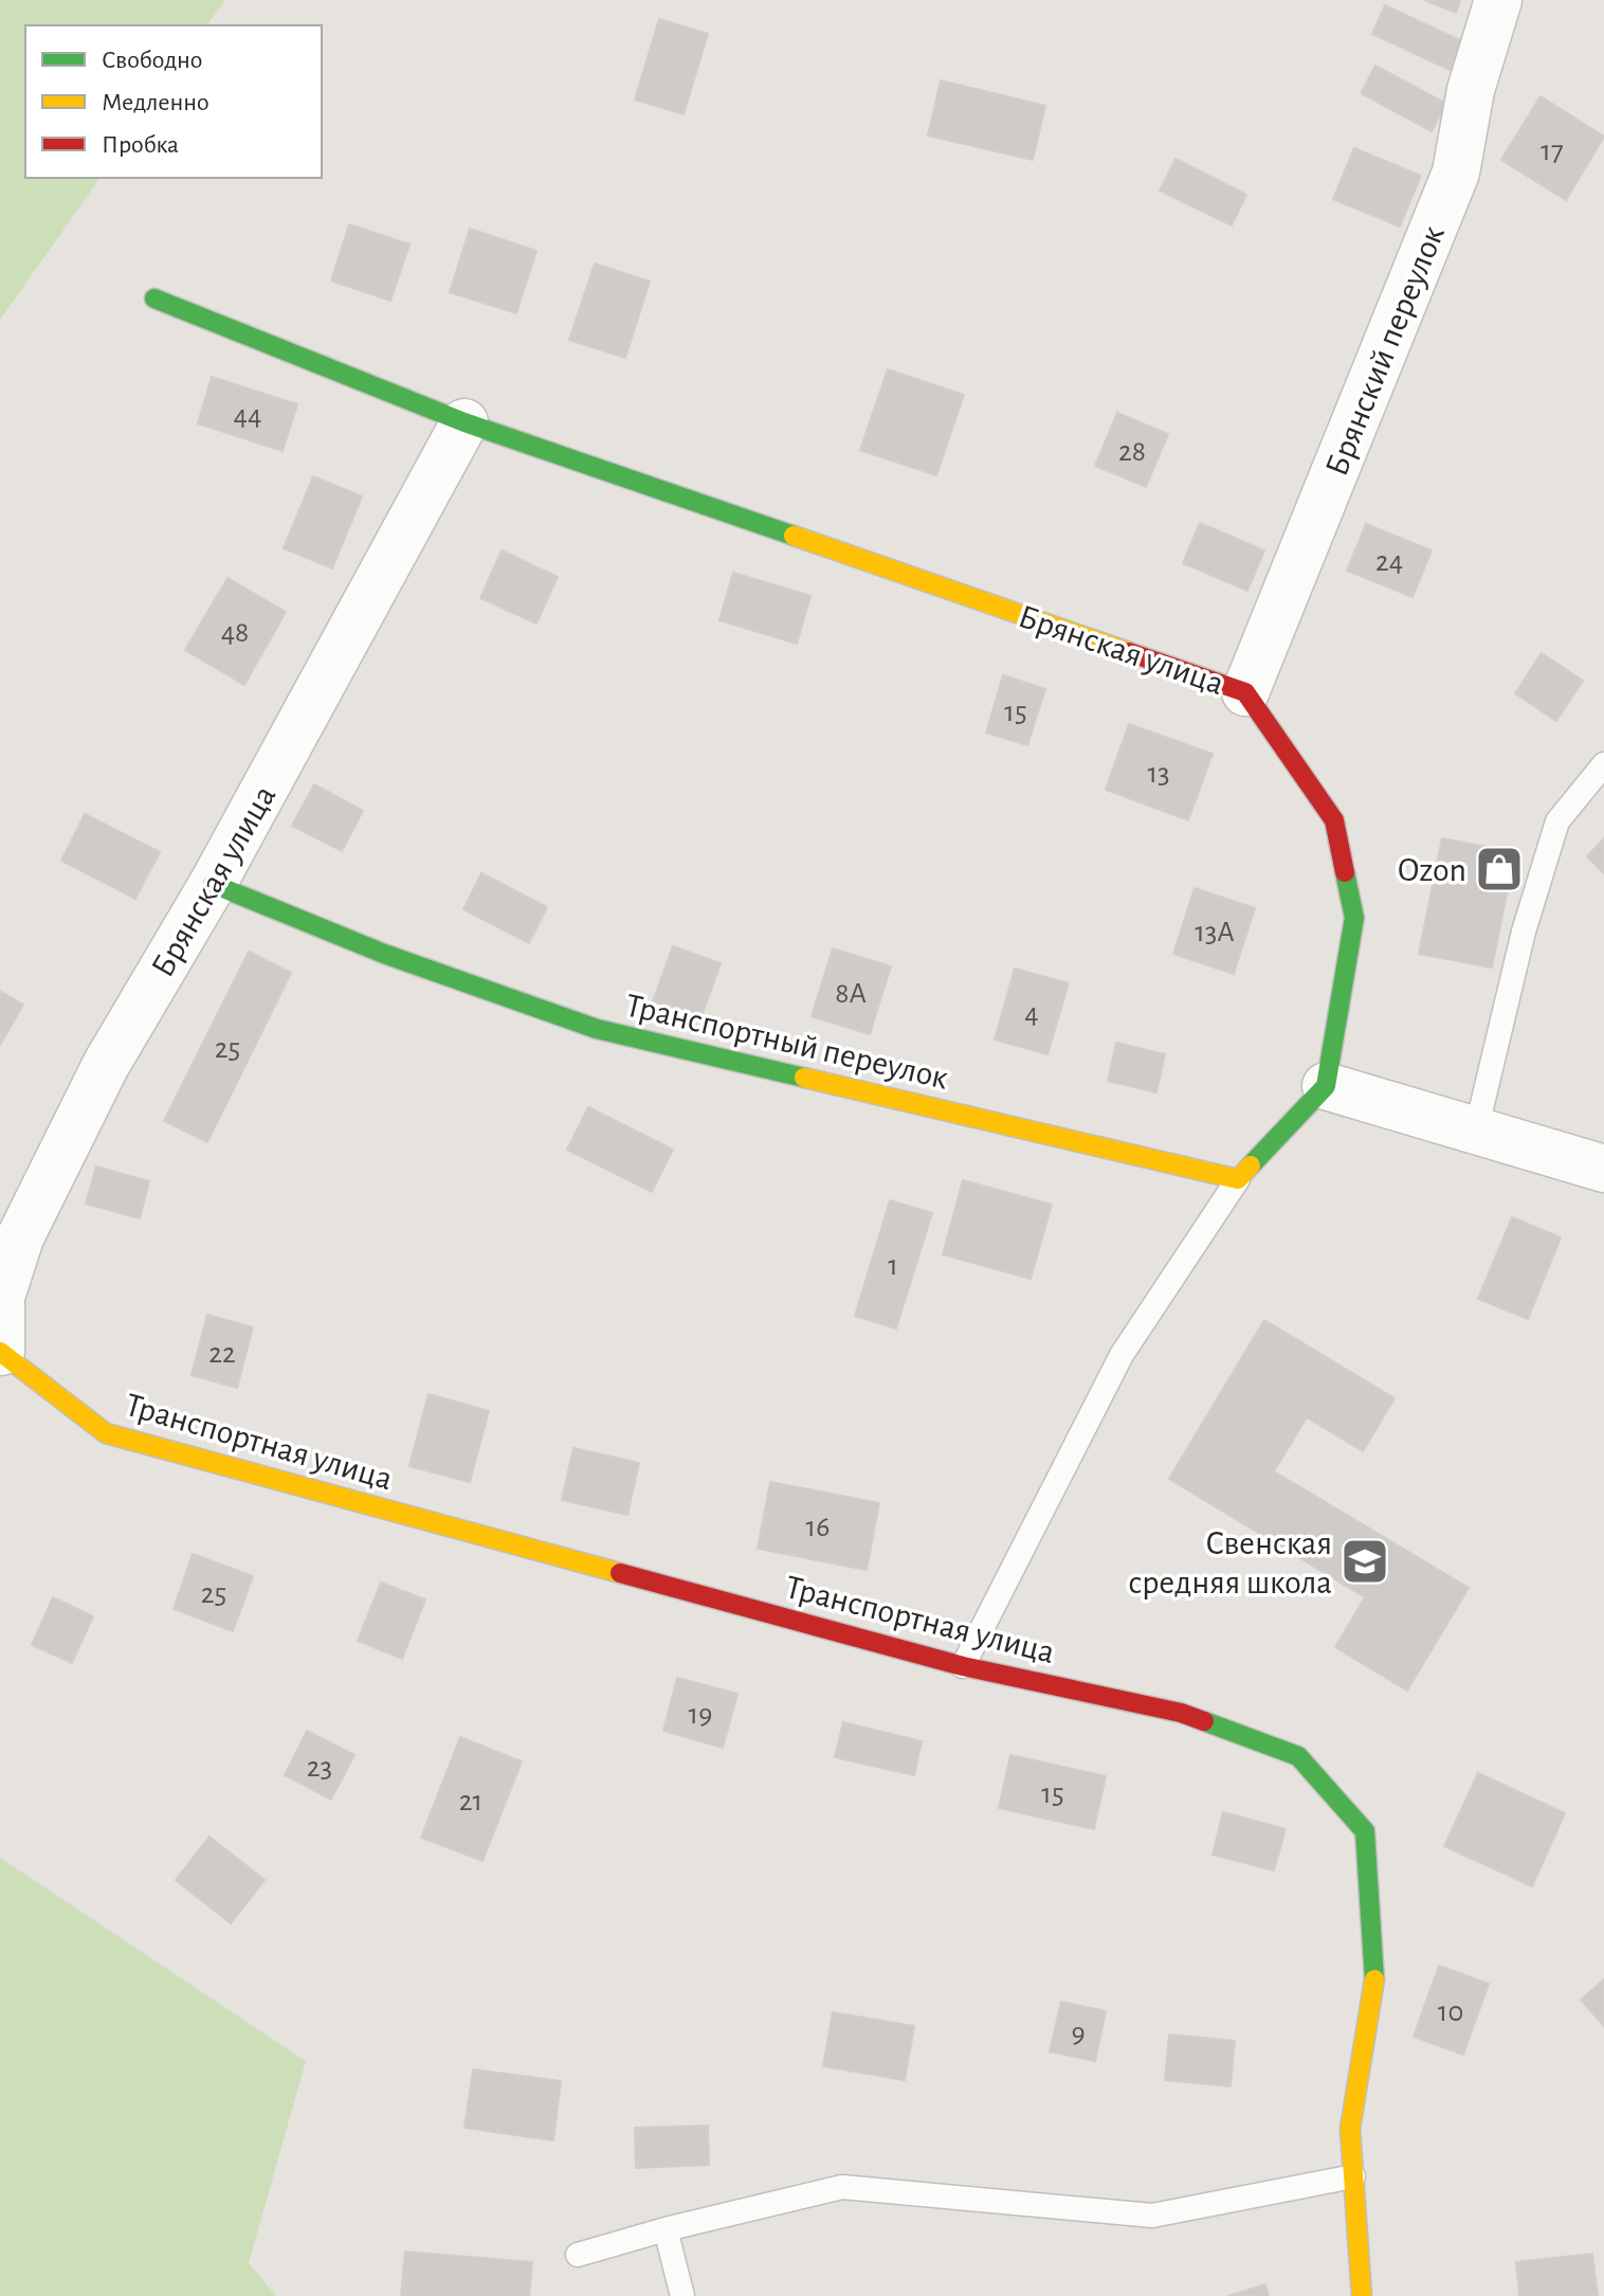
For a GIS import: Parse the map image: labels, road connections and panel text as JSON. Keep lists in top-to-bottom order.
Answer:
{
  "streets": {
    "street": [
      "Брянский переулок",
      "Брянская улица",
      "Транспортный переулок",
      "Транспортная улица"
    ]
  },
  "crossings": [
    ["Брянский переулок", "Брянская улица"],
    ["Брянская улица", "Транспортный переулок"],
    ["Брянская улица", "Транспортная улица"]
  ],
  "places": {
    "shop": ["Ozon"],
    "school or university": ["Свенская средняя школа"]
  },
  "house_numbers": [
    "17",
    "44",
    "28",
    "24",
    "48",
    "15",
    "13",
    "13А",
    "8А",
    "4",
    "25",
    "1",
    "22",
    "16",
    "25",
    "19",
    "23",
    "15",
    "21",
    "10",
    "9"
  ],
  "legend": ["Свободно", "Медленно", "Пробка"]
}
